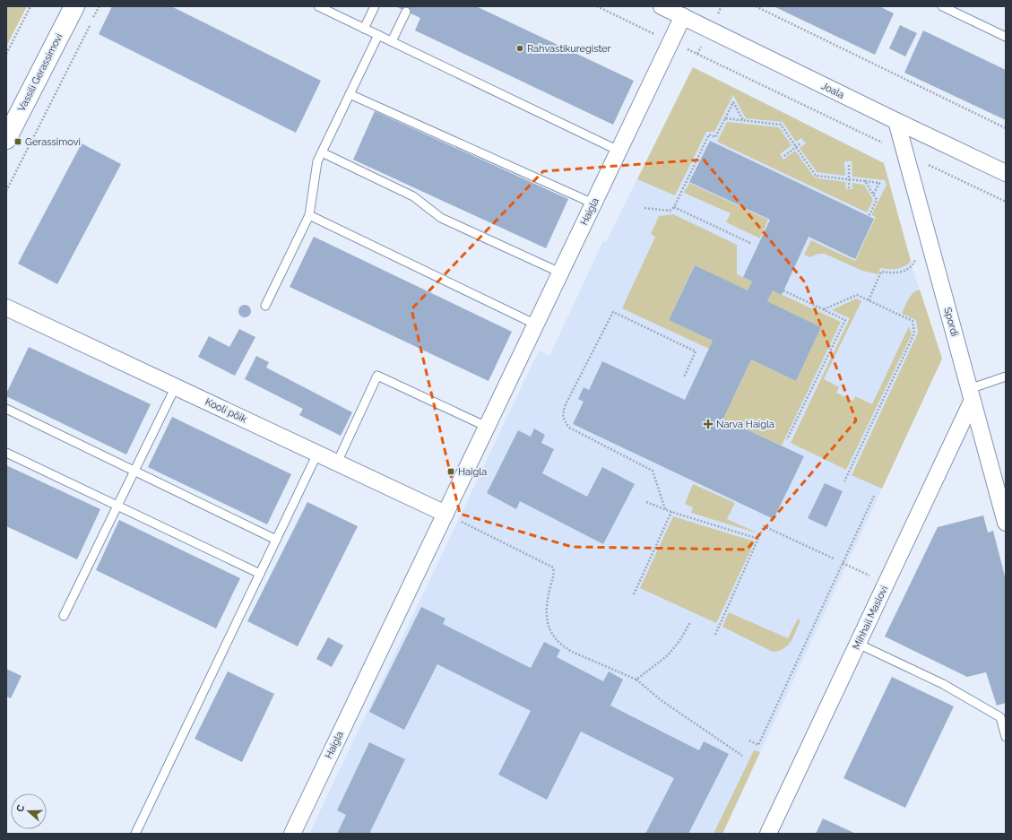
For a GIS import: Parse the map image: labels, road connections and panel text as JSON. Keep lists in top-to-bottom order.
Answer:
{
  "streets": {
    "street": [
      "Vassili Gerassimovi",
      "Joala",
      "Haigla",
      "Spordi",
      "Kooli põik",
      "Mihhail Maslovi"
    ]
  },
  "crossings": [
    ["Joala", "Haigla"],
    ["Joala", "Spordi"],
    ["Haigla", "Kooli põik"],
    ["Spordi", "Mihhail Maslovi"]
  ],
  "places": {
    "other": ["Rahvastikuregister"],
    "transit": ["Gerassimovi", "Haigla"],
    "health": ["Narva Haigla"]
  },
  "north": "left"
}
